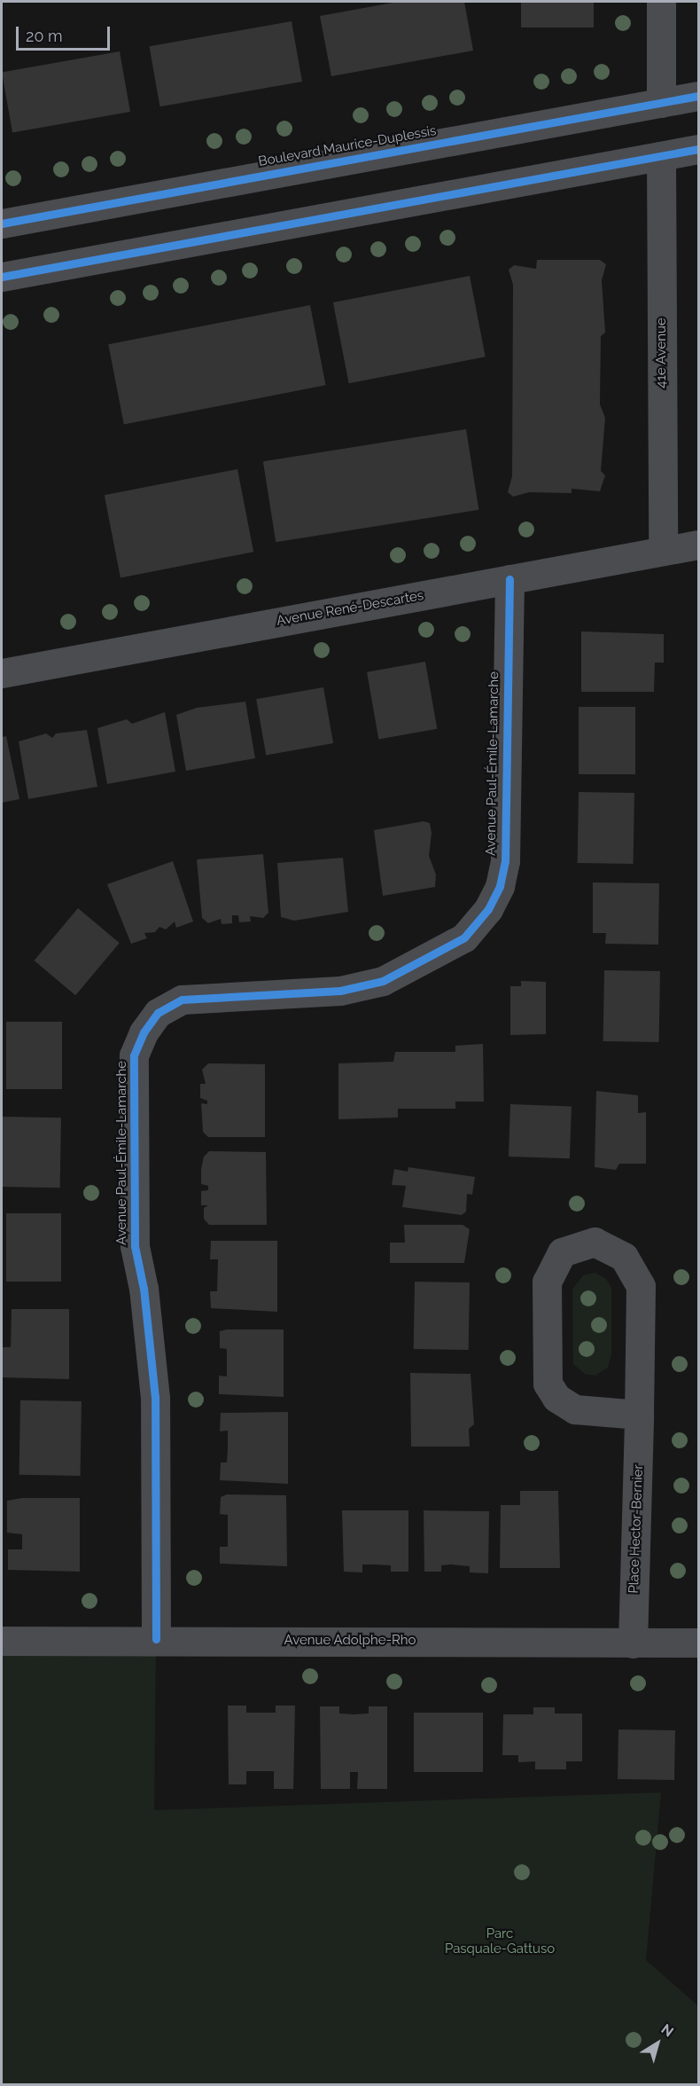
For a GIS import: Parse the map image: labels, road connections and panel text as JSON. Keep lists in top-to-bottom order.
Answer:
{
  "streets": {
    "street": [
      "Boulevard Maurice-Duplessis",
      "41e Avenue",
      "Avenue René-Descartes",
      "Avenue Paul-Émile-Lamarche",
      "Place Hector-Bernier",
      "Avenue Adolphe-Rho"
    ]
  },
  "crossings": [
    ["41e Avenue", "Avenue René-Descartes"],
    ["Avenue René-Descartes", "Avenue Paul-Émile-Lamarche"],
    ["Avenue Paul-Émile-Lamarche", "Avenue Adolphe-Rho"],
    ["Place Hector-Bernier", "Avenue Adolphe-Rho"]
  ],
  "parks": ["Parc Pasquale-Gattuso"],
  "scale_bar": "20 m",
  "north": "top right"
}
